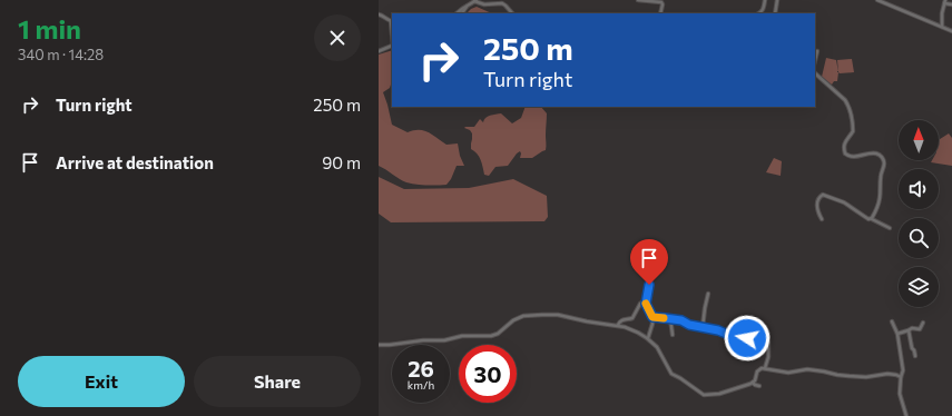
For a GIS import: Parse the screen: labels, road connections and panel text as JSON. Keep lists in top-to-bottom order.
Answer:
{
  "north": "top",
  "page": {
    "heading": ["1 min", "340 m · 14:28"],
    "turn": ["250 m", "Turn right"],
    "list": [
      {
        "name": "Turn right",
        "value": "250 m"
      },
      {
        "name": "Arrive at destination",
        "value": "90 m"
      }
    ],
    "speed": "26 km/h",
    "limit": "30",
    "buttons": ["Exit", "Share"]
  }
}
